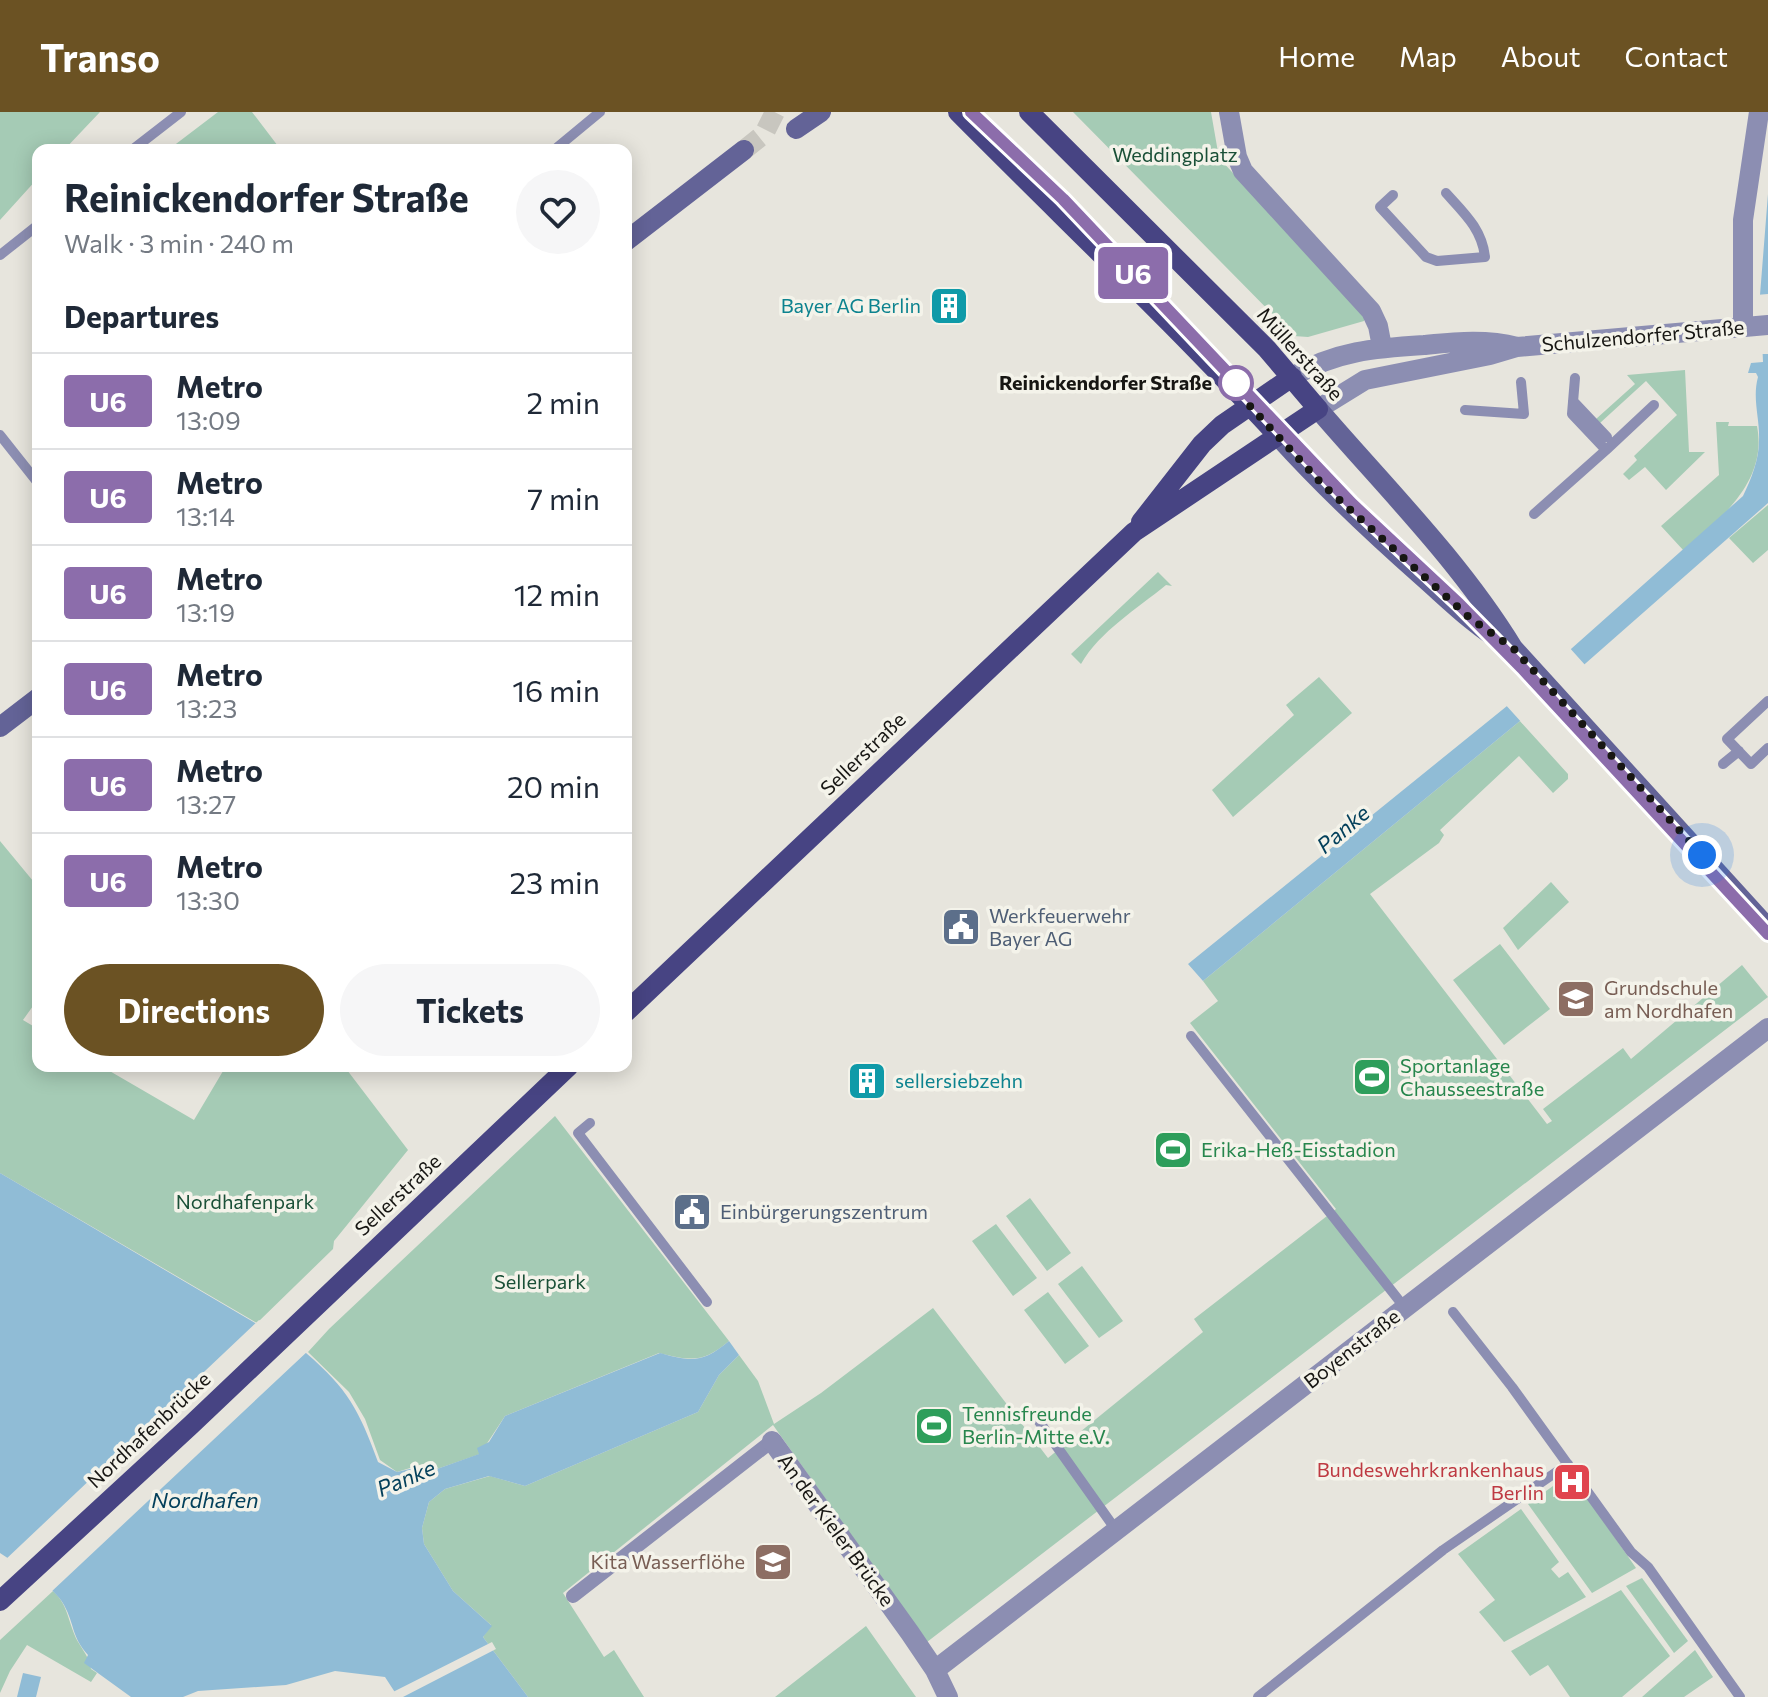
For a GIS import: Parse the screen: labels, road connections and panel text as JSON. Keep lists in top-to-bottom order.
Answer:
{
  "streets": {
    "main road": ["Müllerstraße", "Sellerstraße", "Nordhafenbrücke"],
    "street": ["Schulzendorfer Straße", "Boyenstraße", "An der Kieler Brücke"]
  },
  "crossings": [
    ["Schulzendorfer Straße", "Müllerstraße"],
    ["Schulzendorfer Straße", "Sellerstraße"],
    ["Müllerstraße", "Sellerstraße"],
    ["Sellerstraße", "Nordhafenbrücke"],
    ["Boyenstraße", "An der Kieler Brücke"]
  ],
  "water": ["Panke", "Nordhafen"],
  "parks": ["Weddingplatz", "Nordhafenpark", "Sellerpark"],
  "places": {
    "building": ["Bayer AG Berlin", "sellersiebzehn"],
    "other": ["Reinickendorfer Straße"],
    "public building": ["Werkfeuerwehr Bayer AG", "Einbürgerungszentrum"],
    "school or university": ["Grundschule am Nordhafen", "Kita Wasserflöhe"],
    "sports": ["Sportanlage Chausseestraße", "Erika-Heß-Eisstadion", "Tennisfreunde Berlin-Mitte e.V."],
    "hospital": ["Bundeswehrkrankenhaus Berlin"]
  },
  "lines": ["metro line U6"],
  "page": {
    "header": "Transo",
    "nav": [
      "Home",
      "Map",
      "About",
      "Contact"
    ],
    "on_map": "U6",
    "heading": [
      ["Reinickendorfer Straße", "Walk · 3 min · 240 m"],
      "Departures"
    ],
    "list": [
      {
        "mark": "U6",
        "name": "Metro",
        "note": "13:09",
        "value": "2 min"
      },
      {
        "mark": "U6",
        "name": "Metro",
        "note": "13:14",
        "value": "7 min"
      },
      {
        "mark": "U6",
        "name": "Metro",
        "note": "13:19",
        "value": "12 min"
      },
      {
        "mark": "U6",
        "name": "Metro",
        "note": "13:23",
        "value": "16 min"
      },
      {
        "mark": "U6",
        "name": "Metro",
        "note": "13:27",
        "value": "20 min"
      },
      {
        "mark": "U6",
        "name": "Metro",
        "note": "13:30",
        "value": "23 min"
      }
    ],
    "buttons": ["Directions", "Tickets"]
  }
}
